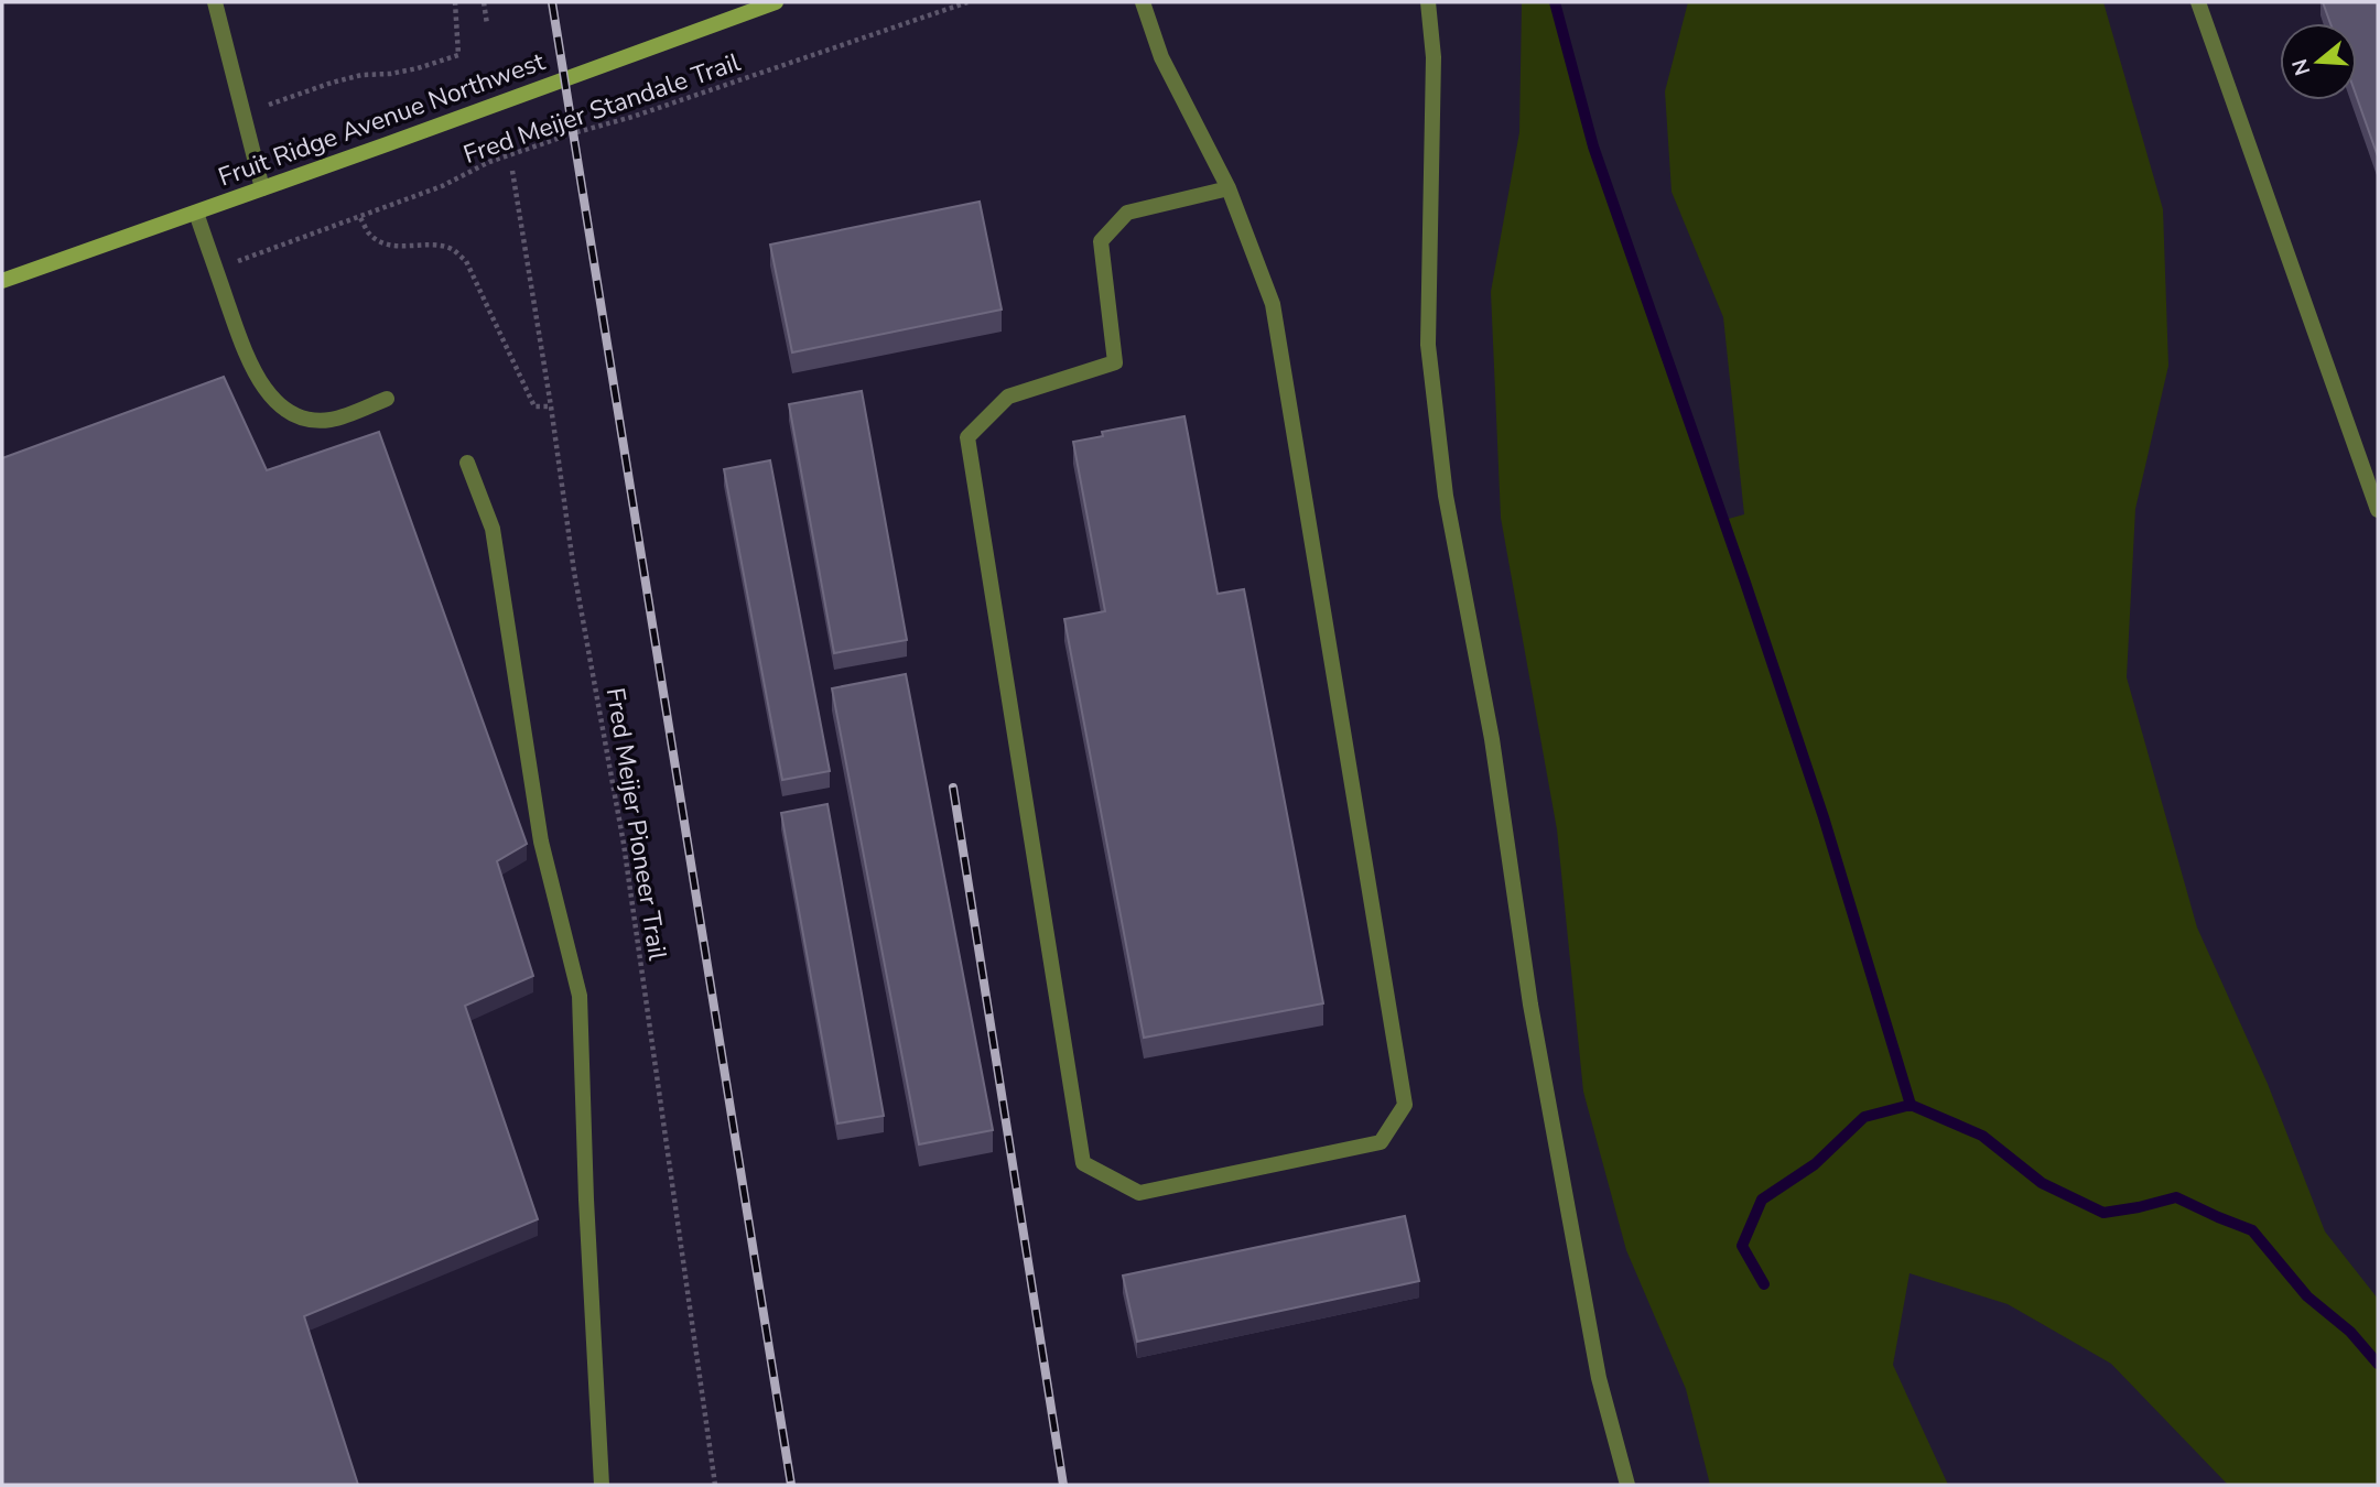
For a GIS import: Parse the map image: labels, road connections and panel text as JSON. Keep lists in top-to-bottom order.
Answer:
{
  "streets": {
    "main road": ["Fruit Ridge Avenue Northwest"],
    "path": ["Fred Meijer Standale Trail", "Fred Meijer Pioneer Trail"]
  },
  "north": "left"
}
